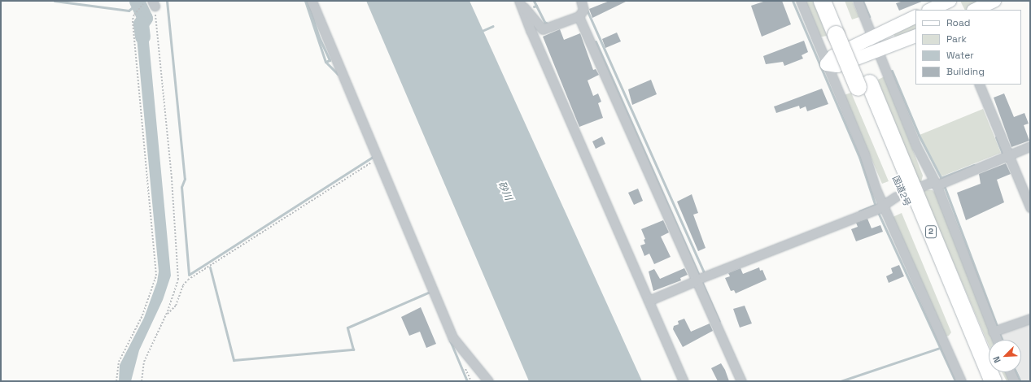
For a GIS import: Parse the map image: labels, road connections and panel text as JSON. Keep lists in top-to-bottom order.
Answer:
{
  "streets": {
    "highway": ["国道2号", "2"]
  },
  "water": ["砂川"],
  "legend": [
    "Road",
    "Park",
    "Water",
    "Building"
  ],
  "north": "bottom left"
}
